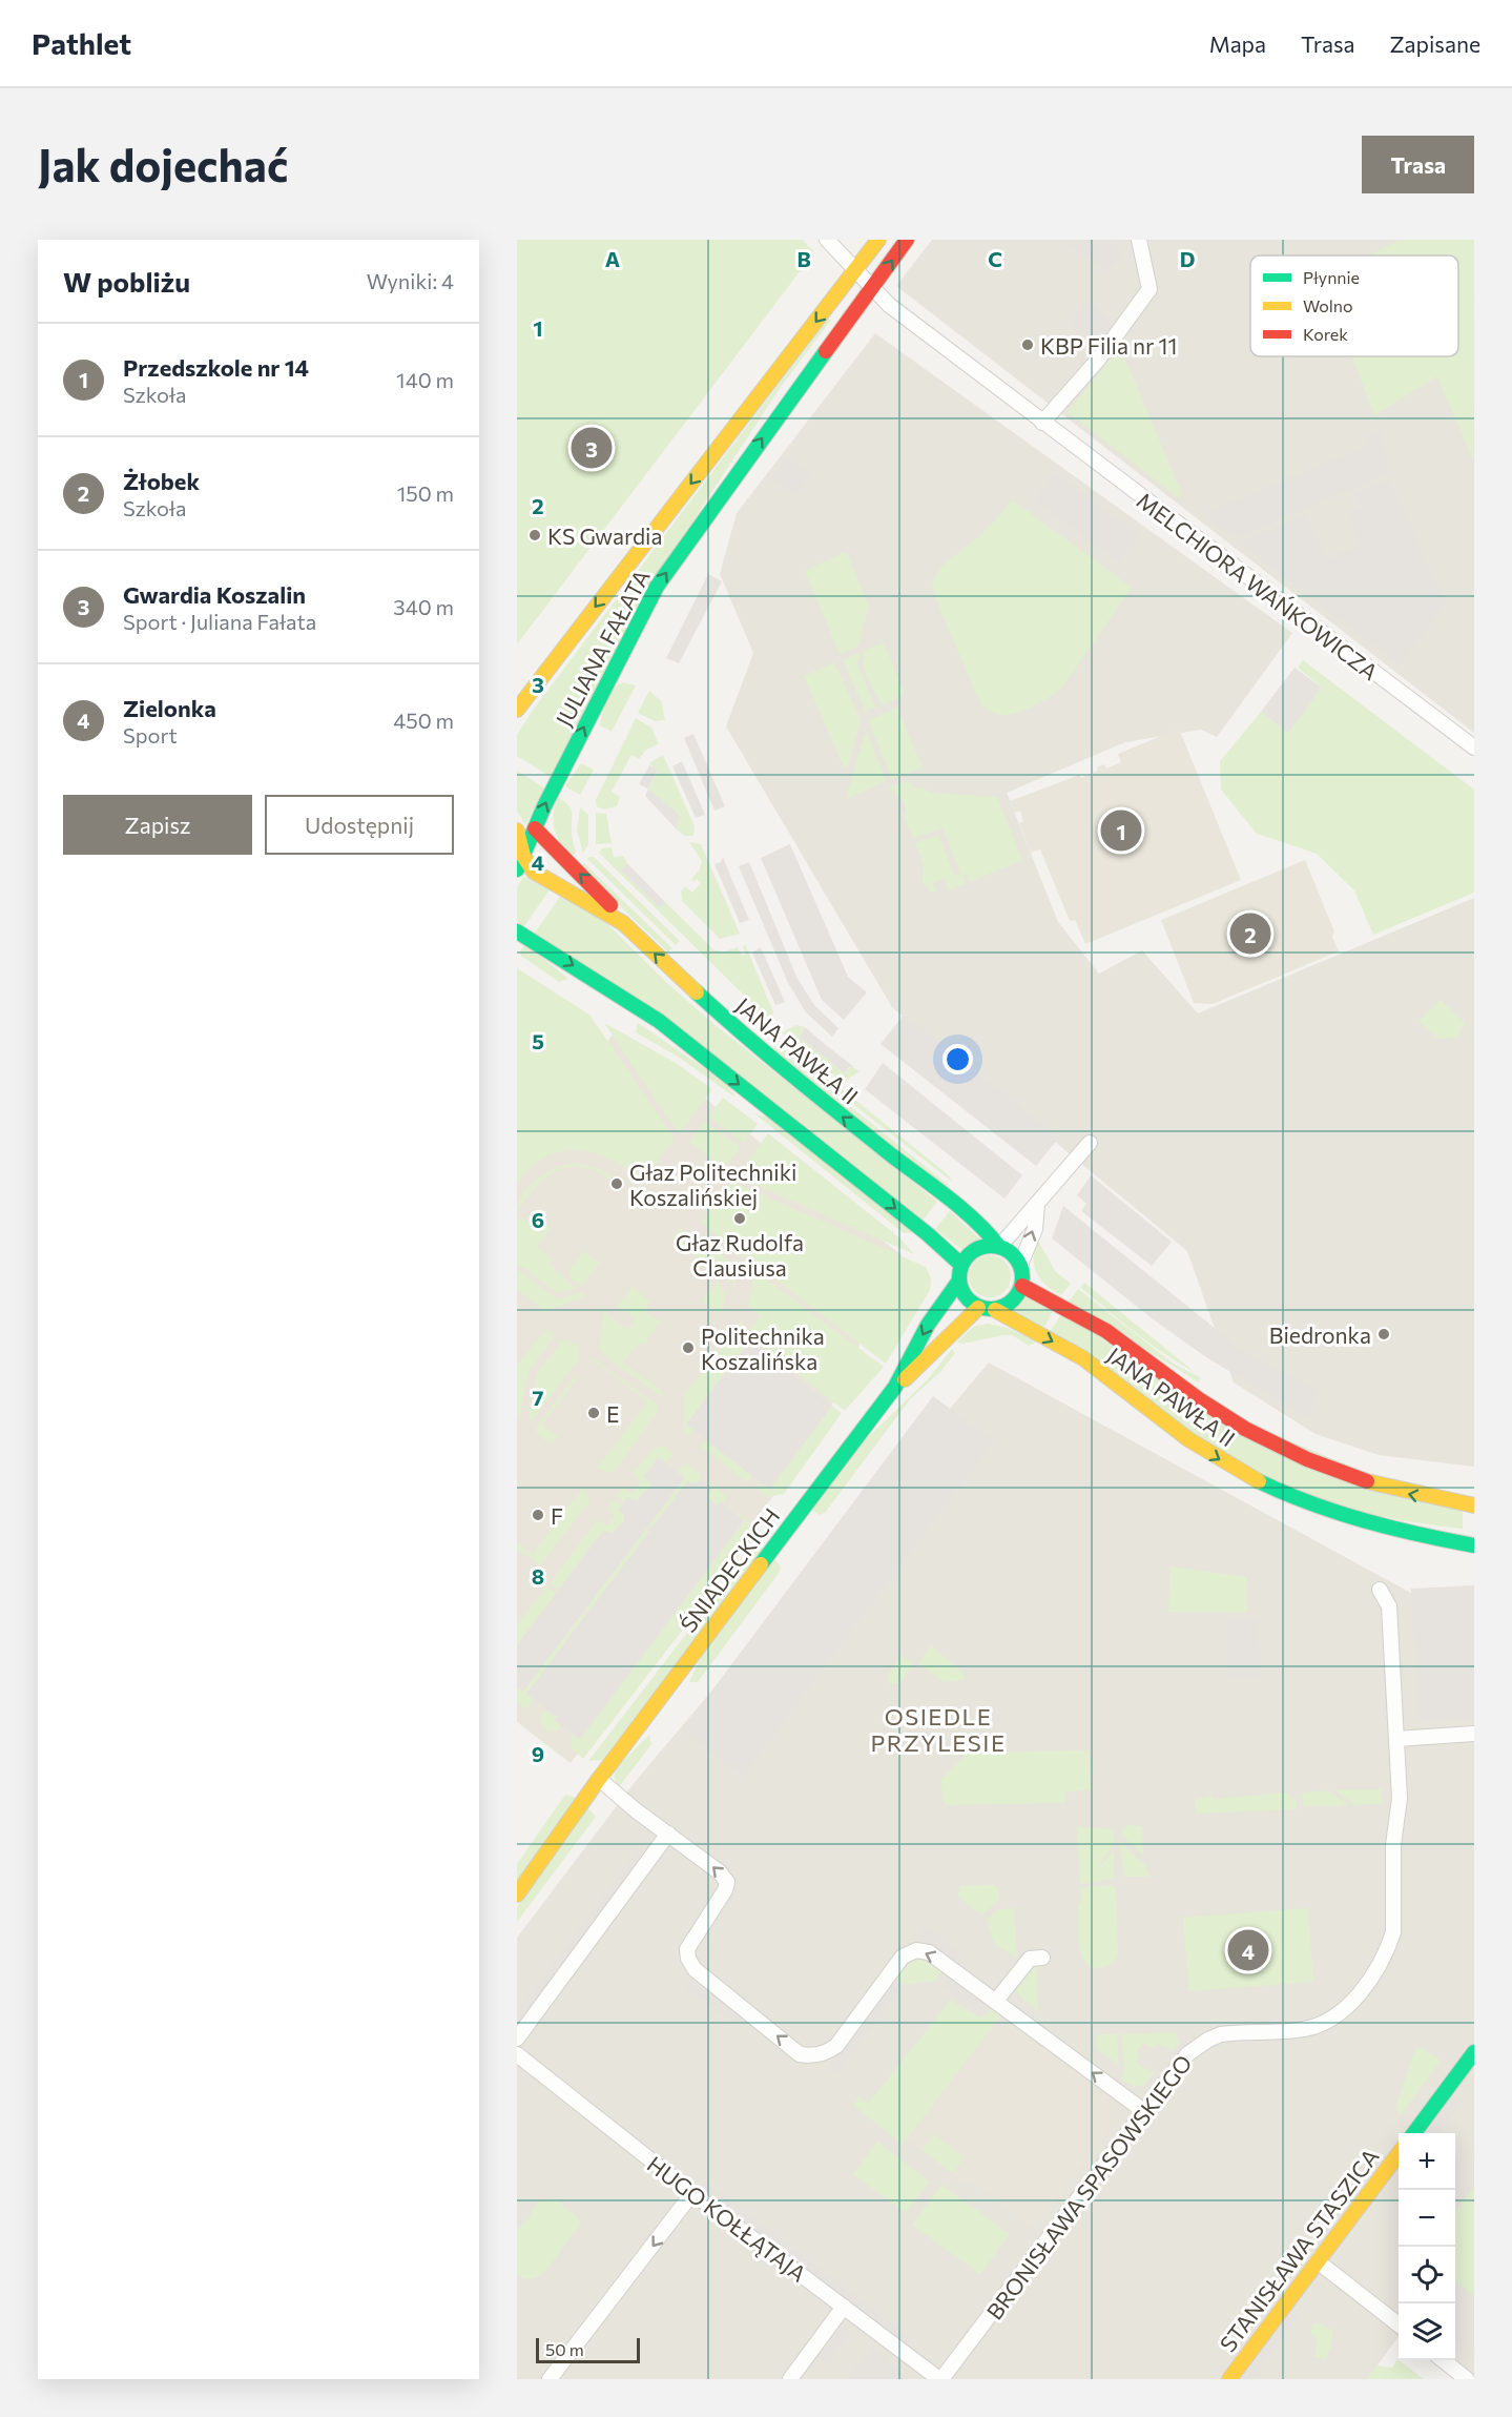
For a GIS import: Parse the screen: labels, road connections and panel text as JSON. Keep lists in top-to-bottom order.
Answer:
{
  "streets": {
    "street": [
      "MELCHIORA WAŃKOWICZA",
      "JULIANA FAŁATA",
      "JANA PAWŁA II",
      "ŚNIADECKICH",
      "BRONISŁAWA SPASOWSKIEGO",
      "HUGO KOŁŁĄTAJA",
      "STANISŁAWA STASZICA"
    ]
  },
  "crossings": [
    ["MELCHIORA WAŃKOWICZA", "JULIANA FAŁATA"],
    ["JULIANA FAŁATA", "JANA PAWŁA II"],
    ["JANA PAWŁA II", "ŚNIADECKICH"],
    ["BRONISŁAWA SPASOWSKIEGO", "HUGO KOŁŁĄTAJA"]
  ],
  "districts": ["OSIEDLE PRZYLESIE"],
  "places": [
    "KBP Filia nr 11",
    "KS Gwardia",
    "Głaz Politechniki Koszalińskiej",
    "Głaz Rudolfa Clausiusa",
    "Biedronka",
    "Politechnika Koszalińska",
    "E",
    "F"
  ],
  "legend": ["Płynnie", "Wolno", "Korek"],
  "scale_bar": "50 m",
  "page": {
    "header": "Pathlet",
    "nav": ["Mapa", "Trasa", "Zapisane"],
    "buttons": [
      "Trasa",
      ["Zapisz", "Udostępnij"]
    ],
    "title": "Jak dojechać",
    "heading": ["W pobliżu", "Wyniki: 4"],
    "list": [
      {
        "mark": "1",
        "name": "Przedszkole nr 14",
        "note": "Szkoła",
        "value": "140 m"
      },
      {
        "mark": "2",
        "name": "Żłobek",
        "note": "Szkoła",
        "value": "150 m"
      },
      {
        "mark": "3",
        "name": "Gwardia Koszalin",
        "note": "Sport · Juliana Fałata",
        "value": "340 m"
      },
      {
        "mark": "4",
        "name": "Zielonka",
        "note": "Sport",
        "value": "450 m"
      }
    ],
    "pins": [
      "3",
      "1",
      "2",
      "4"
    ],
    "map_buttons": ["+", "−"],
    "scale": "50 m"
  },
  "grid": {
    "columns": [
      "A",
      "B",
      "C",
      "D"
    ],
    "rows": [
      "1",
      "2",
      "3",
      "4",
      "5",
      "6",
      "7",
      "8",
      "9"
    ]
  }
}
